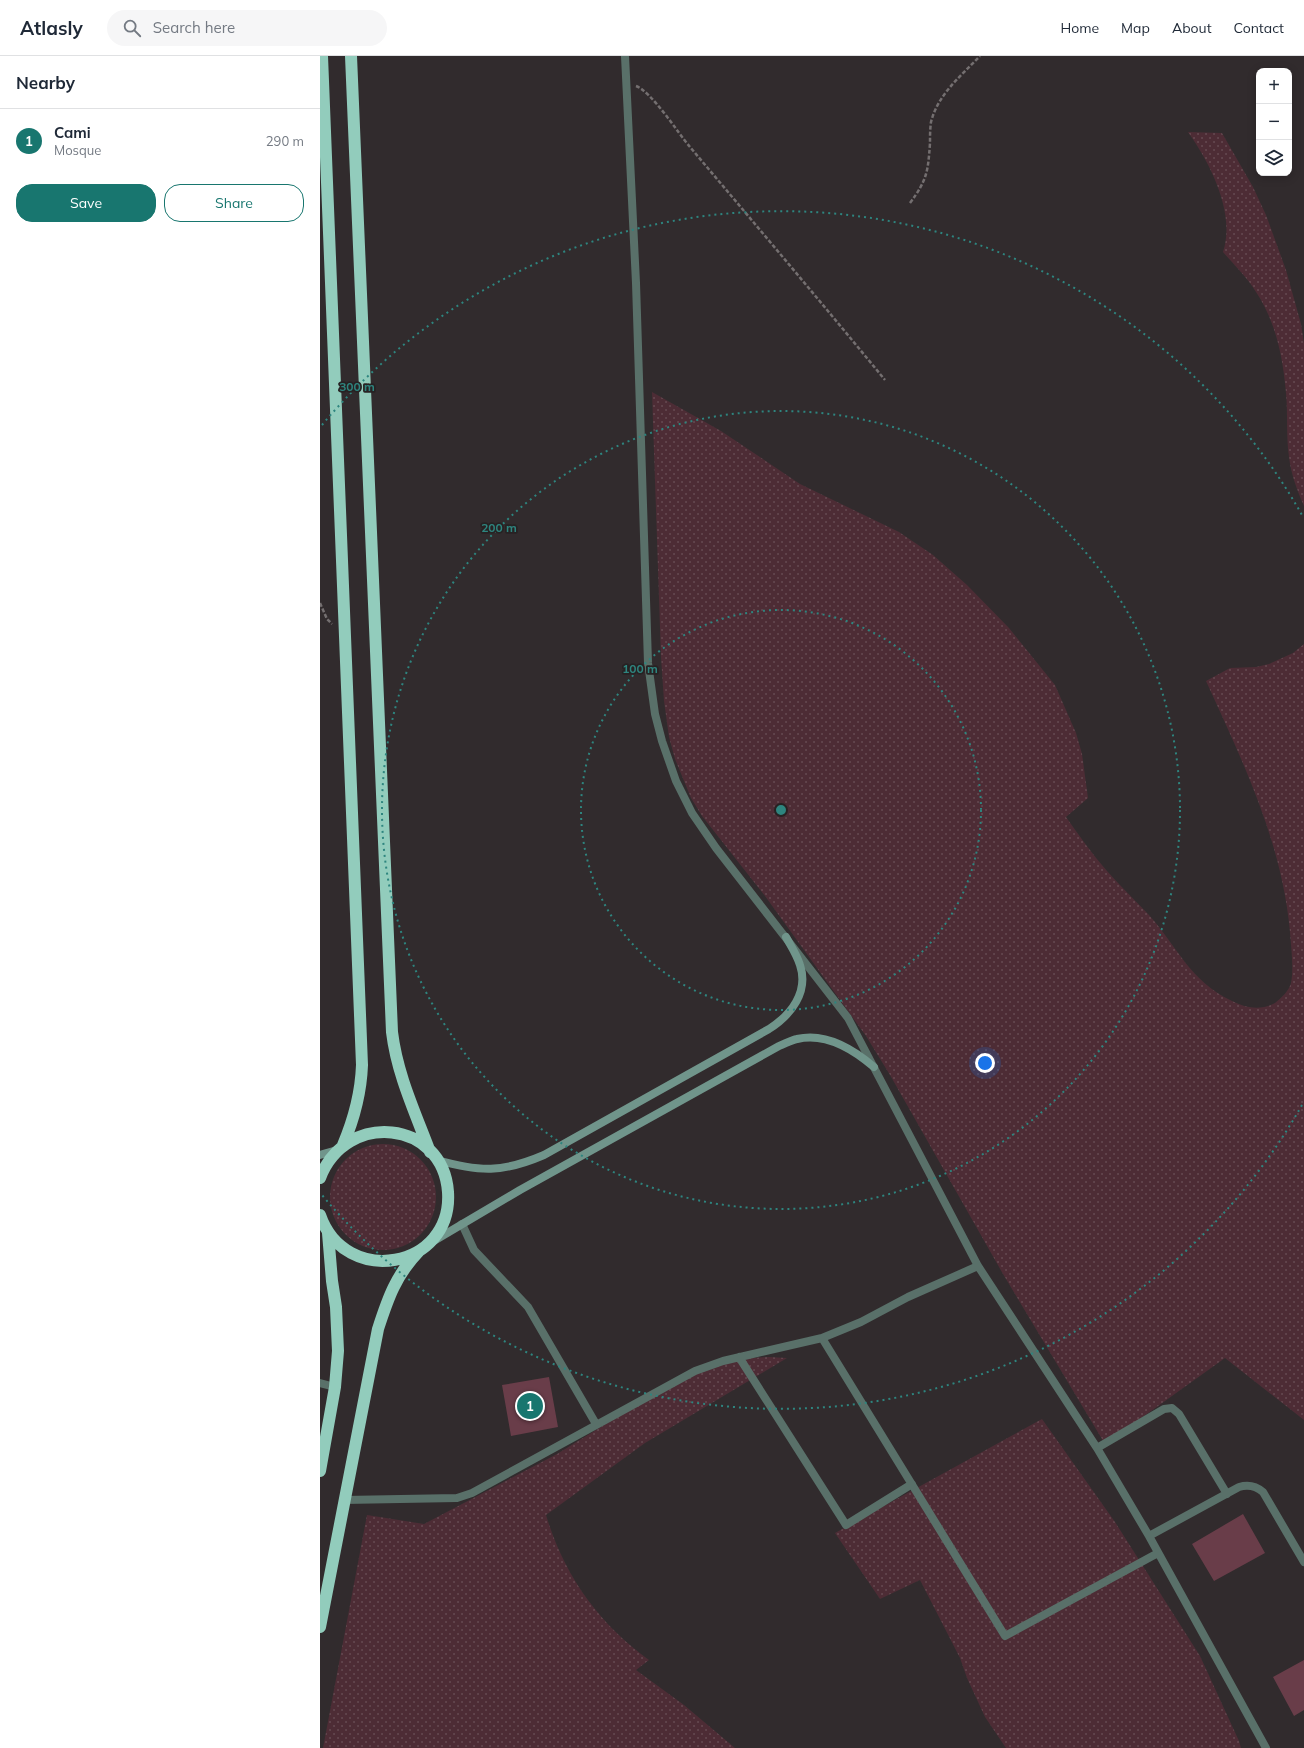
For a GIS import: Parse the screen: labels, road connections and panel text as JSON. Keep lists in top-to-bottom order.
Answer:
{
  "page": {
    "header": "Atlasly",
    "search": "Search here",
    "nav": [
      "Home",
      "Map",
      "About",
      "Contact"
    ],
    "heading": "Nearby",
    "map_buttons": ["+", "−"],
    "list": [
      {
        "mark": "1",
        "name": "Cami",
        "note": "Mosque",
        "value": "290 m"
      }
    ],
    "buttons": ["Save", "Share"],
    "pins": "1"
  },
  "rings": ["300 m", "200 m", "100 m"]
}
